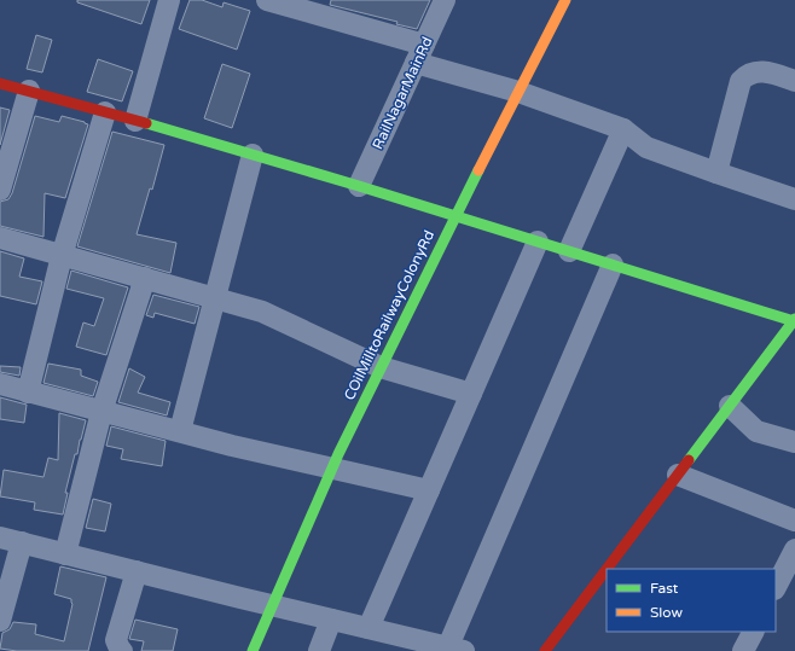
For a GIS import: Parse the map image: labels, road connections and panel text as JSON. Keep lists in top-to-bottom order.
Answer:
{
  "streets": {
    "street": ["RailNagarMainRd", "COilMilltoRailwayColonyRd"]
  },
  "legend": ["Fast", "Slow"]
}
